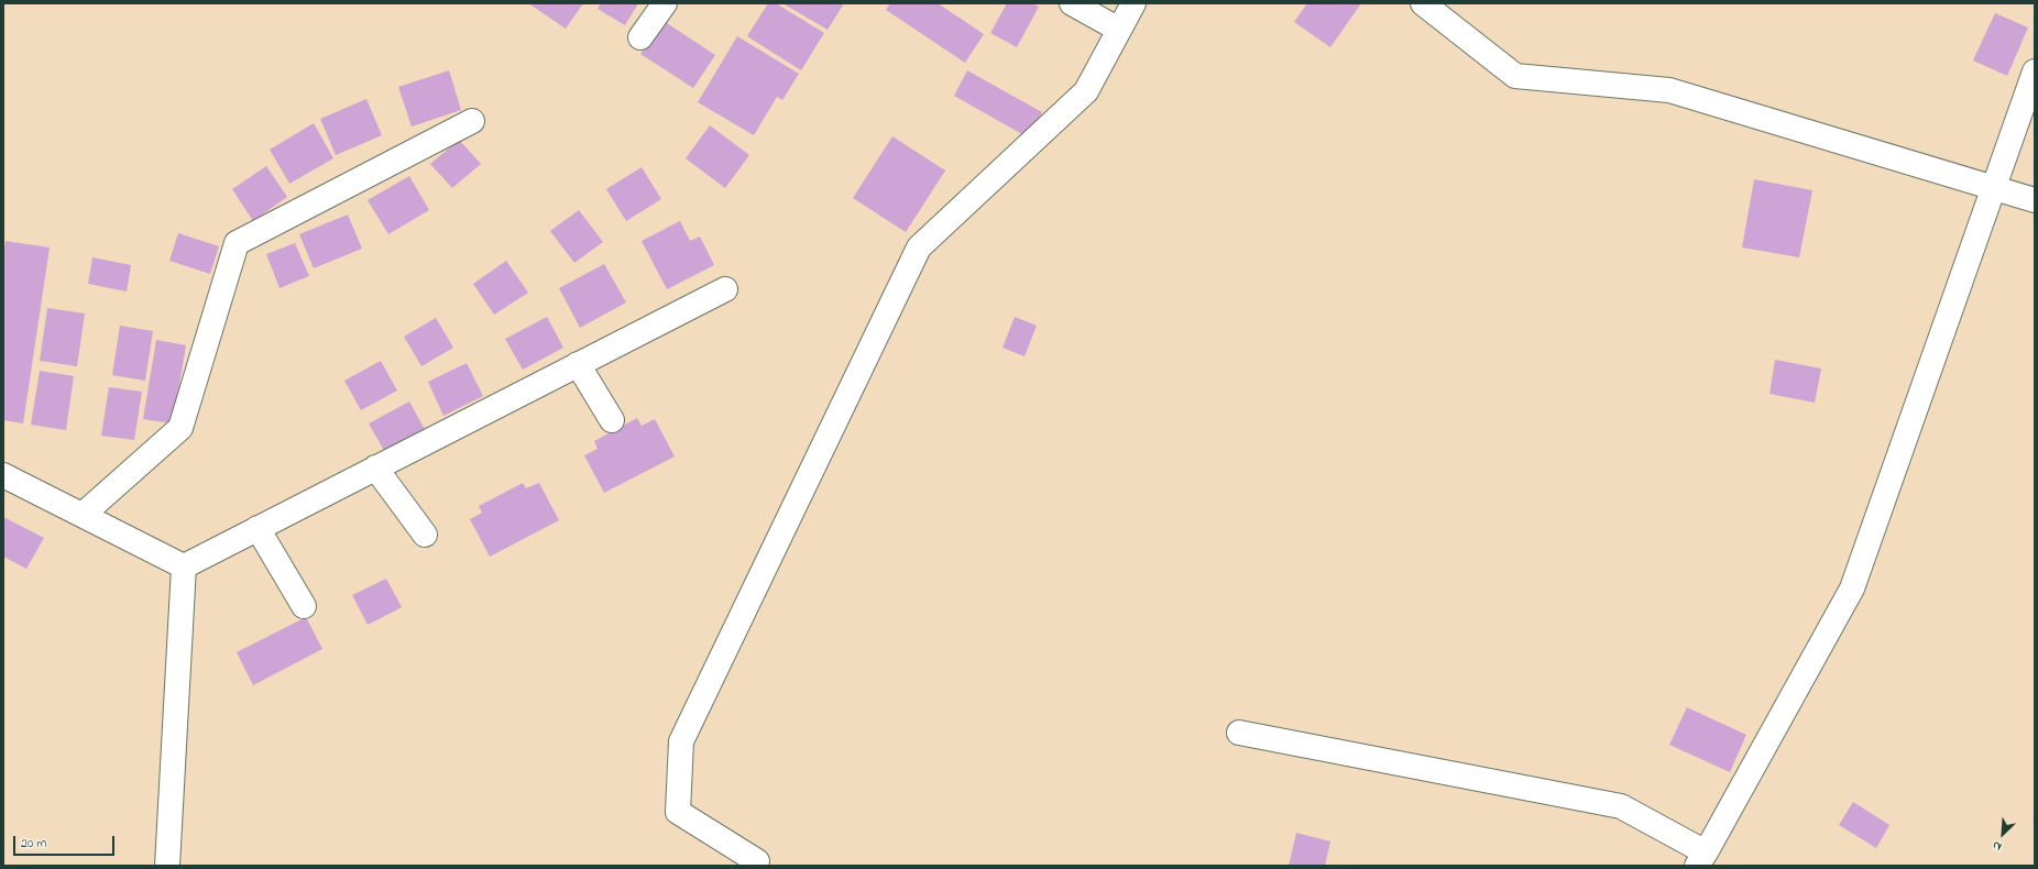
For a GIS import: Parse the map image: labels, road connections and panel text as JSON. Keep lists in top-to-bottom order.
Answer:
{
  "scale_bar": "20 m",
  "north": "bottom left"
}
